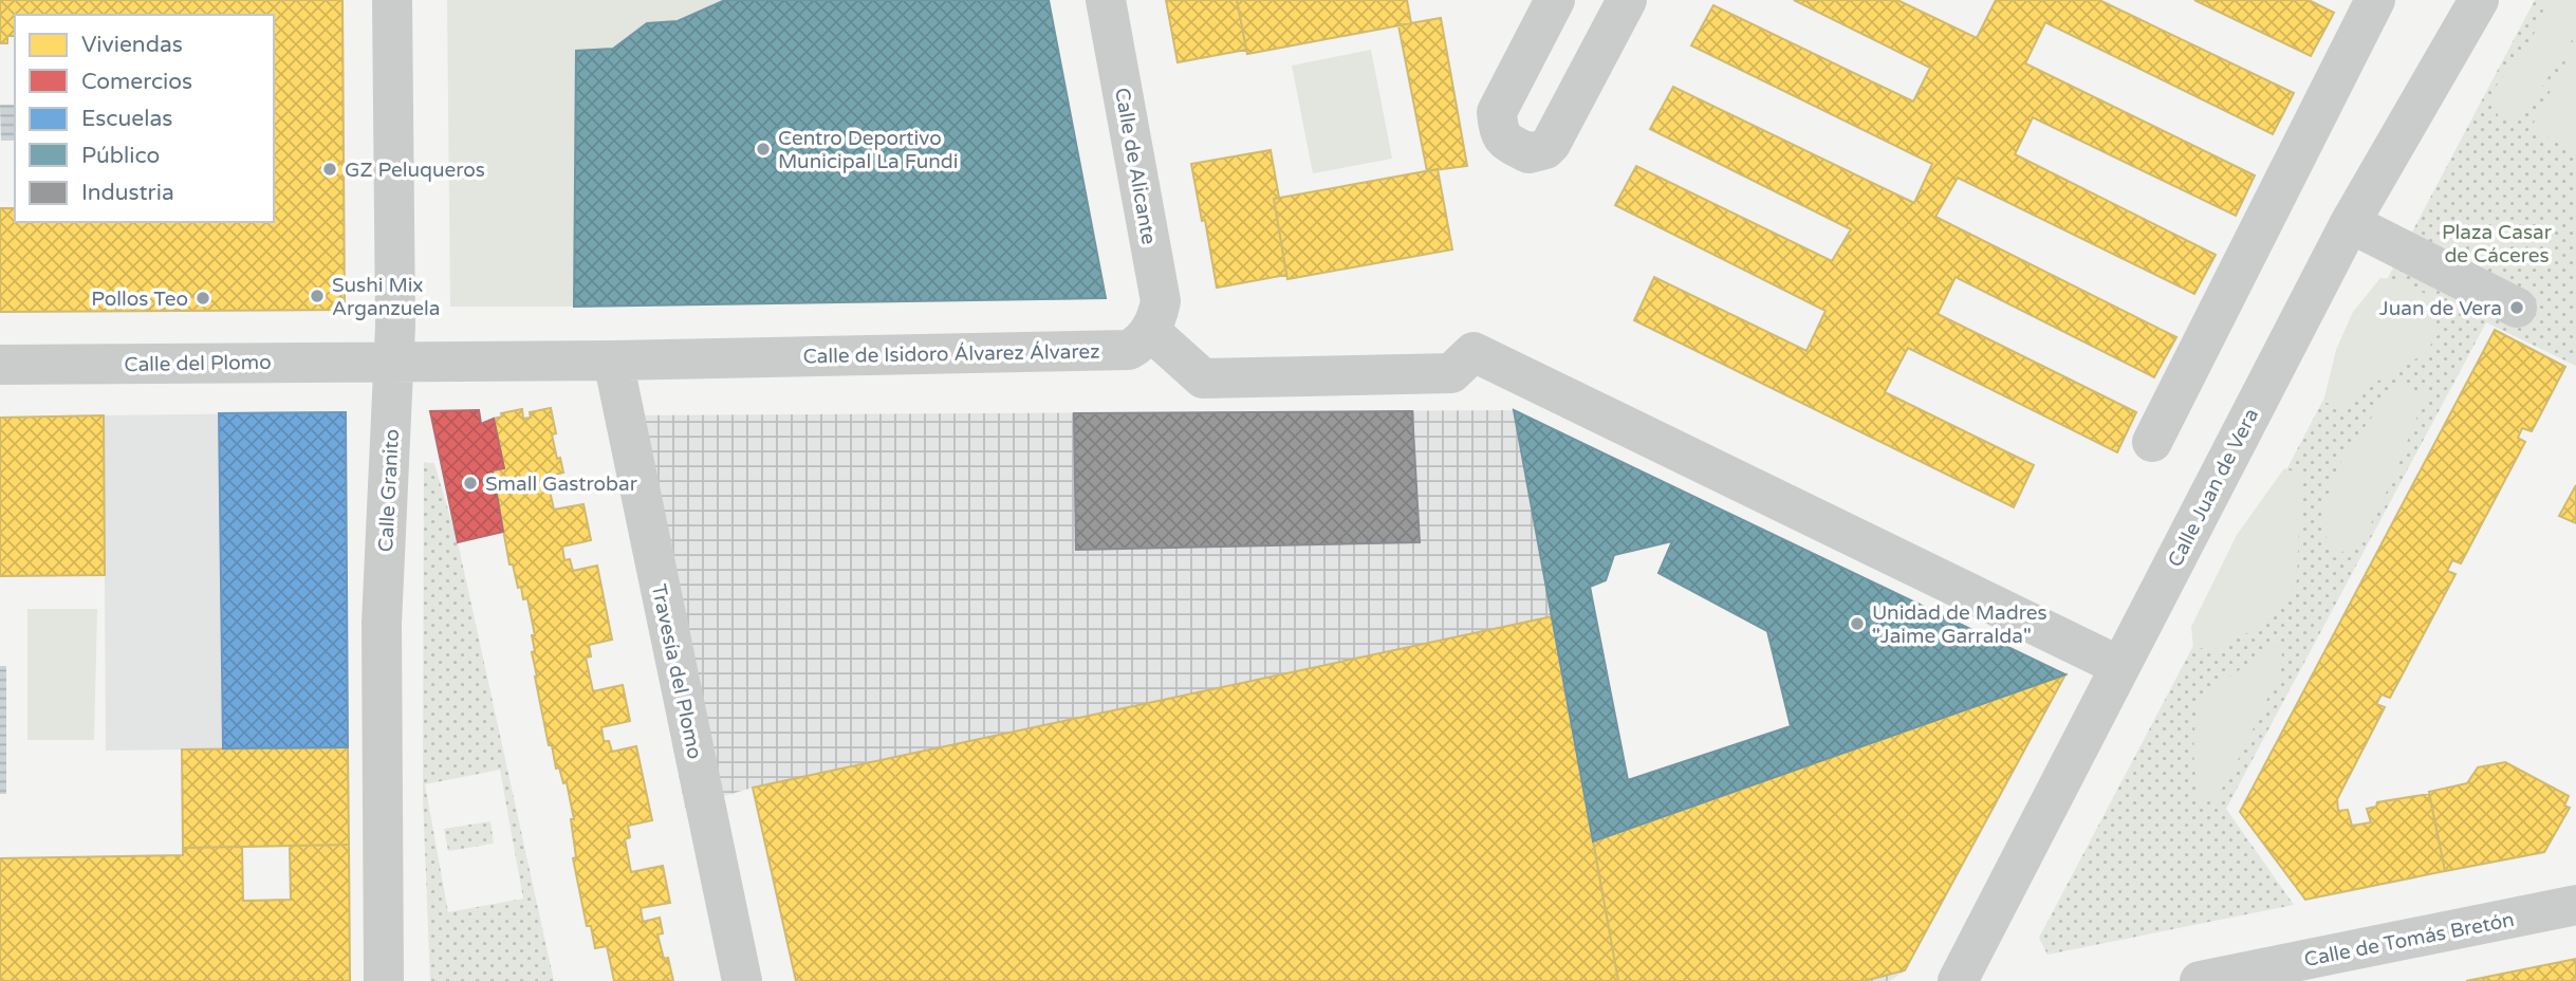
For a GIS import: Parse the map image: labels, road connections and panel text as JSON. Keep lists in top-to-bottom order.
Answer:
{
  "streets": {
    "street": [
      "Calle de Alicante",
      "Calle de Isidoro Álvarez Álvarez",
      "Calle del Plomo",
      "Calle Juan de Vera",
      "Calle Granito",
      "Travesía del Plomo",
      "Calle de Tomás Bretón"
    ]
  },
  "crossings": [
    ["Calle de Alicante", "Calle de Isidoro Álvarez Álvarez"],
    ["Calle de Isidoro Álvarez Álvarez", "Calle del Plomo"],
    ["Calle de Isidoro Álvarez Álvarez", "Calle Granito"],
    ["Calle de Isidoro Álvarez Álvarez", "Travesía del Plomo"],
    ["Calle del Plomo", "Calle Granito"]
  ],
  "parks": ["Plaza Casar de Cáceres"],
  "places": [
    "Centro Deportivo Municipal La Fundi",
    "GZ Peluqueros",
    "Sushi Mix Arganzuela",
    "Pollos Teo",
    "Juan de Vera",
    "Small Gastrobar",
    "Unidad de Madres \"Jaime Garralda\""
  ],
  "legend": [
    "Viviendas",
    "Comercios",
    "Escuelas",
    "Público",
    "Industria"
  ]
}
